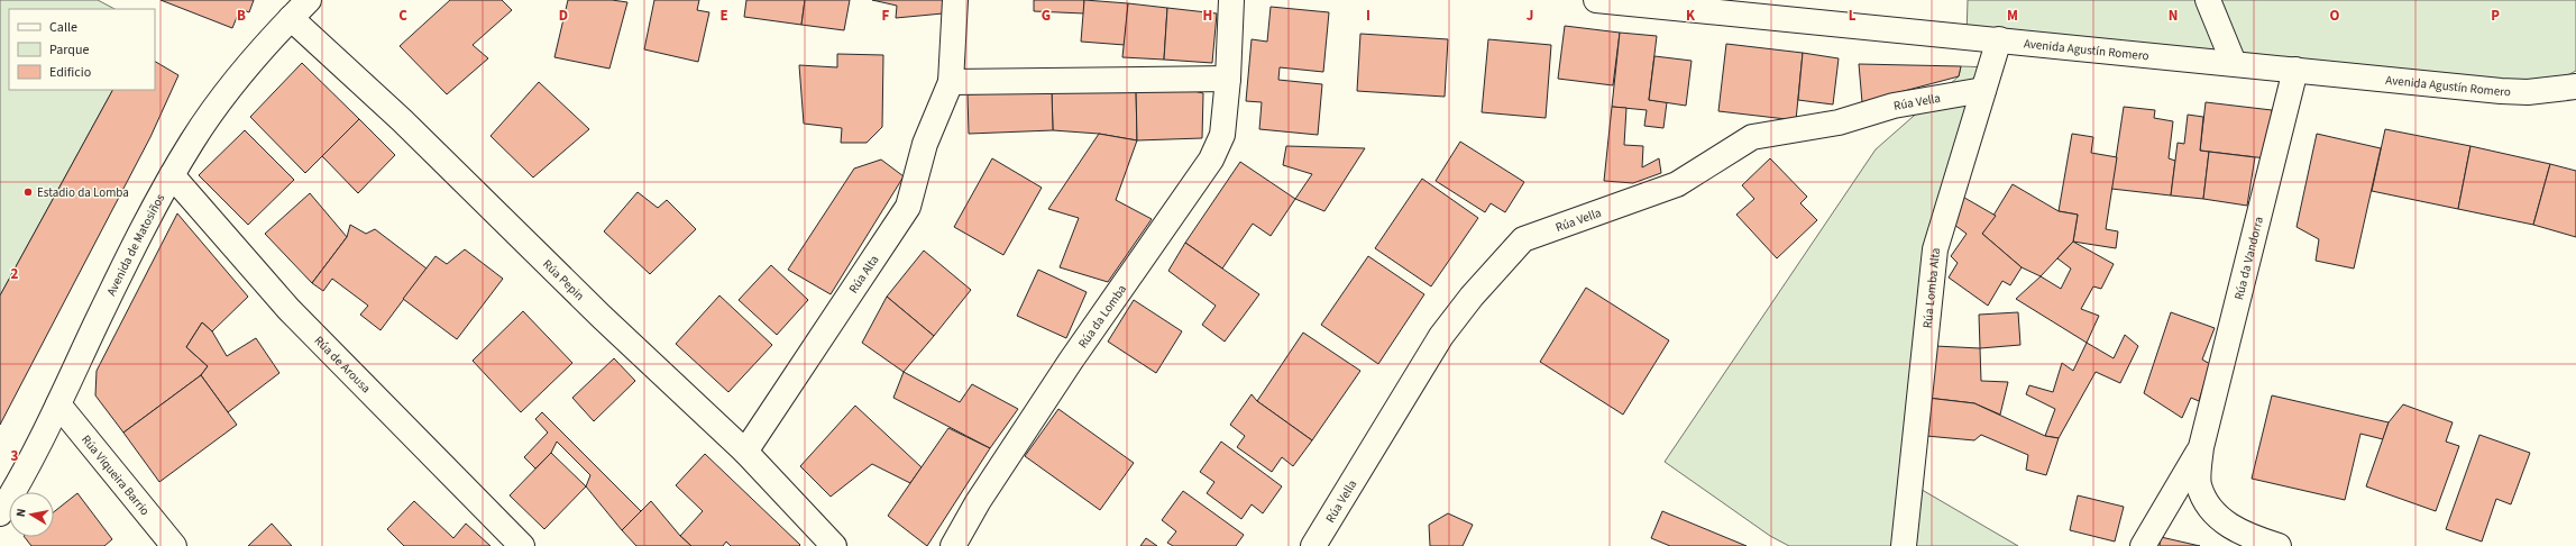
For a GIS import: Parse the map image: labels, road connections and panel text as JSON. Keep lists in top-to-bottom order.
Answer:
{
  "streets": {
    "street": [
      "Avenida Agustín Romero",
      "Rúa Vella",
      "Avenida de Matosiños",
      "Rúa da Vandorra",
      "Rúa Alta",
      "Rúa Pepin",
      "Rúa Lomba Alta",
      "Rúa da Lomba",
      "Rúa de Arousa",
      "Rúa Viqueira Barrio"
    ]
  },
  "crossings": [
    ["Avenida Agustín Romero", "Rúa da Vandorra"],
    ["Avenida Agustín Romero", "Rúa Lomba Alta"],
    ["Rúa Vella", "Rúa Lomba Alta"],
    ["Avenida de Matosiños", "Rúa Pepin"],
    ["Avenida de Matosiños", "Rúa de Arousa"],
    ["Avenida de Matosiños", "Rúa Viqueira Barrio"],
    ["Rúa Alta", "Rúa Pepin"]
  ],
  "places": ["Estadio da Lomba"],
  "legend": ["Calle", "Parque", "Edificio"],
  "north": "left",
  "grid": {
    "columns": [
      "B",
      "C",
      "D",
      "E",
      "F",
      "G",
      "H",
      "I",
      "J",
      "K",
      "L",
      "M",
      "N",
      "O",
      "P"
    ],
    "rows": ["2", "3"]
  }
}
